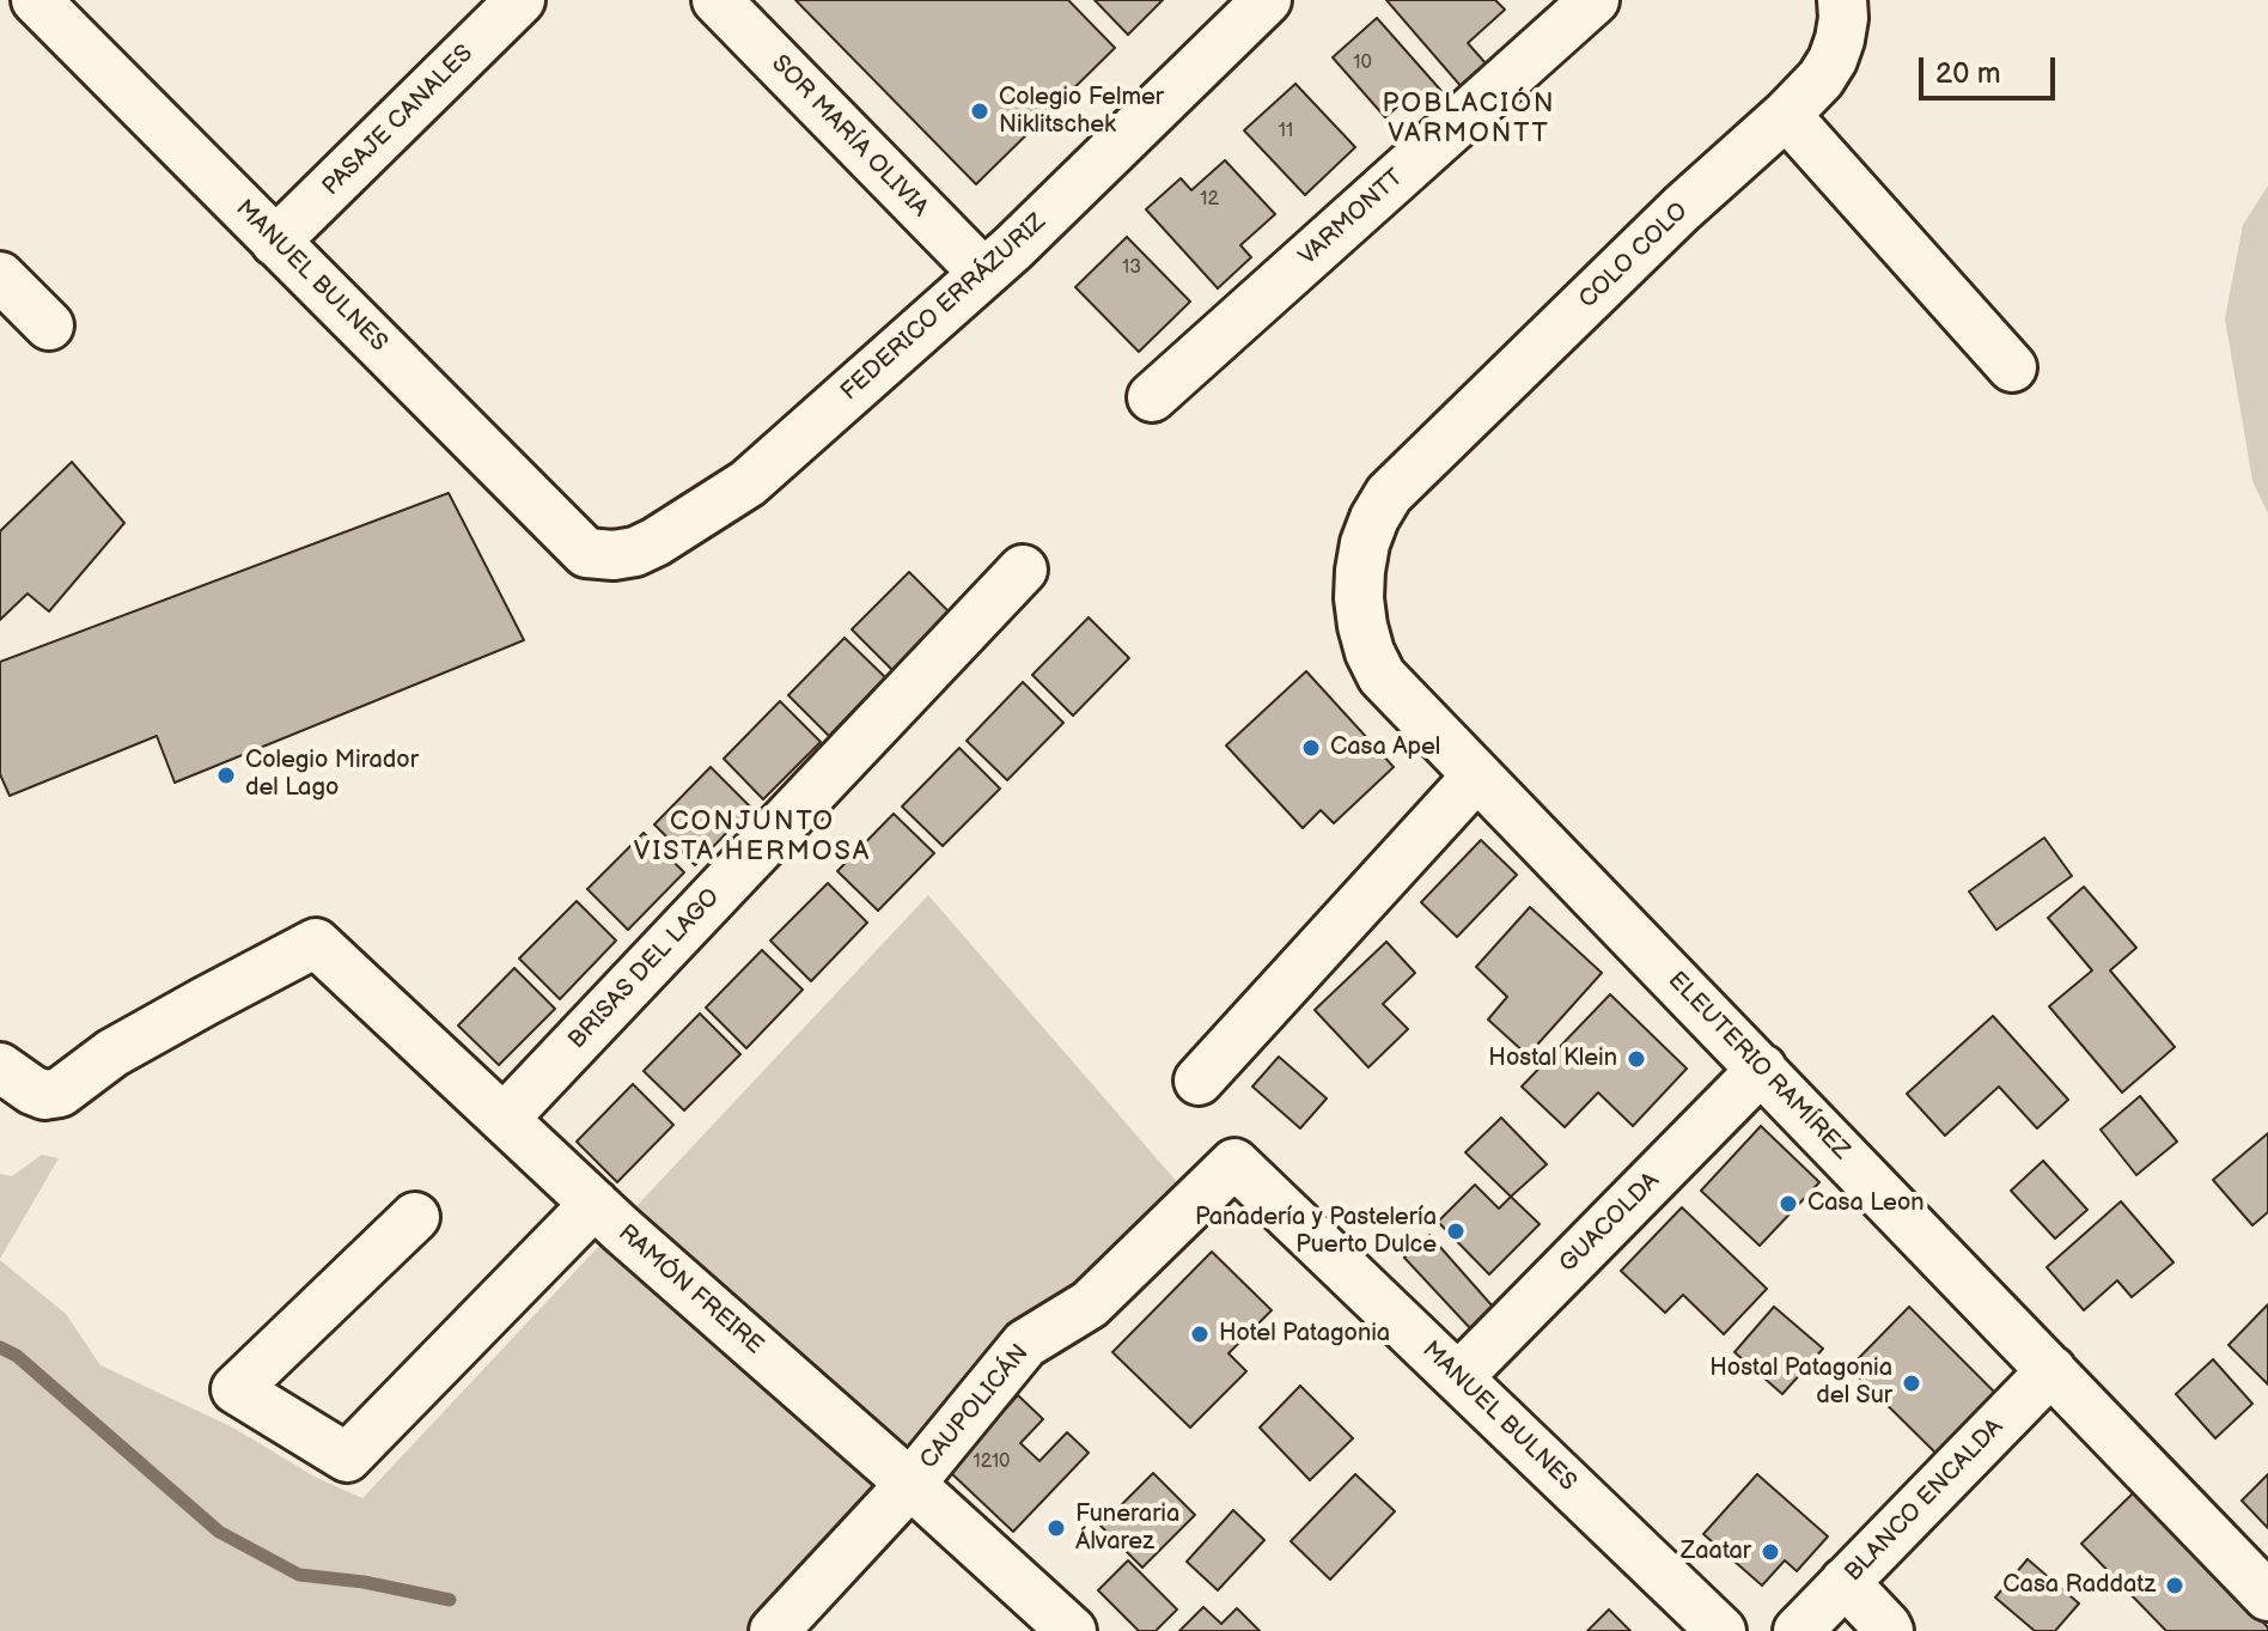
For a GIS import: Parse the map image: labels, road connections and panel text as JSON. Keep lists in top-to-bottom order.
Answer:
{
  "streets": {
    "street": [
      "PASAJE CANALES",
      "SOR MARÍA OLIVIA",
      "VARMONTT",
      "COLO COLO",
      "MANUEL BULNES",
      "FEDERICO ERRÁZURIZ",
      "BRISAS DEL LAGO",
      "ELEUTERIO RAMÍREZ",
      "GUACOLDA",
      "RAMÓN FREIRE",
      "CAUPOLICÁN",
      "BLANCO ENCALDA"
    ]
  },
  "crossings": [
    ["PASAJE CANALES", "MANUEL BULNES"],
    ["SOR MARÍA OLIVIA", "FEDERICO ERRÁZURIZ"],
    ["COLO COLO", "ELEUTERIO RAMÍREZ"],
    ["MANUEL BULNES", "FEDERICO ERRÁZURIZ"],
    ["MANUEL BULNES", "GUACOLDA"],
    ["MANUEL BULNES", "CAUPOLICÁN"],
    ["BRISAS DEL LAGO", "RAMÓN FREIRE"],
    ["ELEUTERIO RAMÍREZ", "GUACOLDA"],
    ["ELEUTERIO RAMÍREZ", "BLANCO ENCALDA"],
    ["RAMÓN FREIRE", "CAUPOLICÁN"]
  ],
  "districts": ["POBLACIÓN VARMONTT", "CONJUNTO VISTA HERMOSA"],
  "places": [
    "Colegio Felmer Niklitschek",
    "Casa Apel",
    "Colegio Mirador del Lago",
    "Hostal Klein",
    "Casa Leon",
    "Panadería y Pastelería Puerto Dulce",
    "Hotel Patagonia",
    "Hostal Patagonia del Sur",
    "Funeraria Álvarez",
    "Zaatar",
    "Casa Raddatz"
  ],
  "house_numbers": [
    "10",
    "11",
    "12",
    "13",
    "1210"
  ],
  "scale_bar": "20 m"
}
